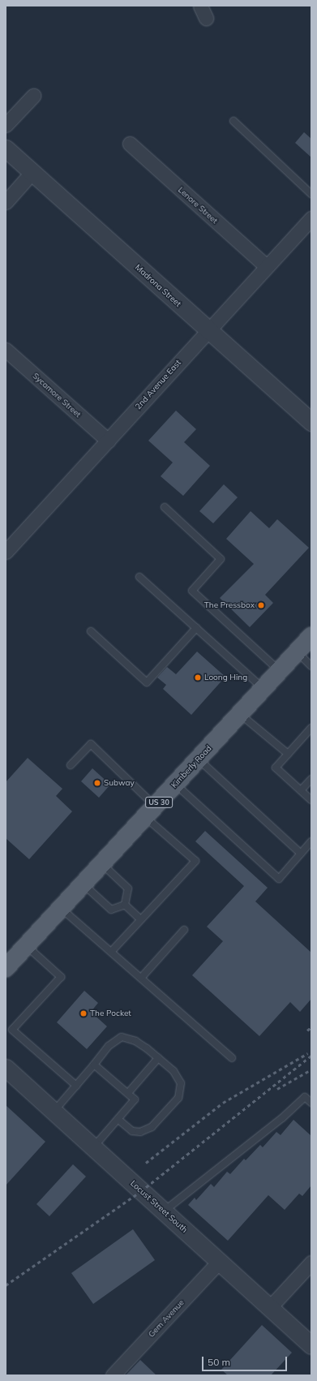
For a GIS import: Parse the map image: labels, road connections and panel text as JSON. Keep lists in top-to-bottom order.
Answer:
{
  "streets": {
    "main road": ["Kimberly Road", "US 30"],
    "street": [
      "Lenore Street",
      "Madrona Street",
      "2nd Avenue East",
      "Sycamore Street",
      "Locust Street South",
      "Gem Avenue"
    ]
  },
  "crossings": [
    ["Lenore Street", "2nd Avenue East"],
    ["Madrona Street", "2nd Avenue East"],
    ["2nd Avenue East", "Sycamore Street"],
    ["Locust Street South", "Gem Avenue"]
  ],
  "places": [
    "The Pressbox",
    "Loong Hing",
    "Subway",
    "The Pocket"
  ],
  "scale_bar": "50 m"
}
